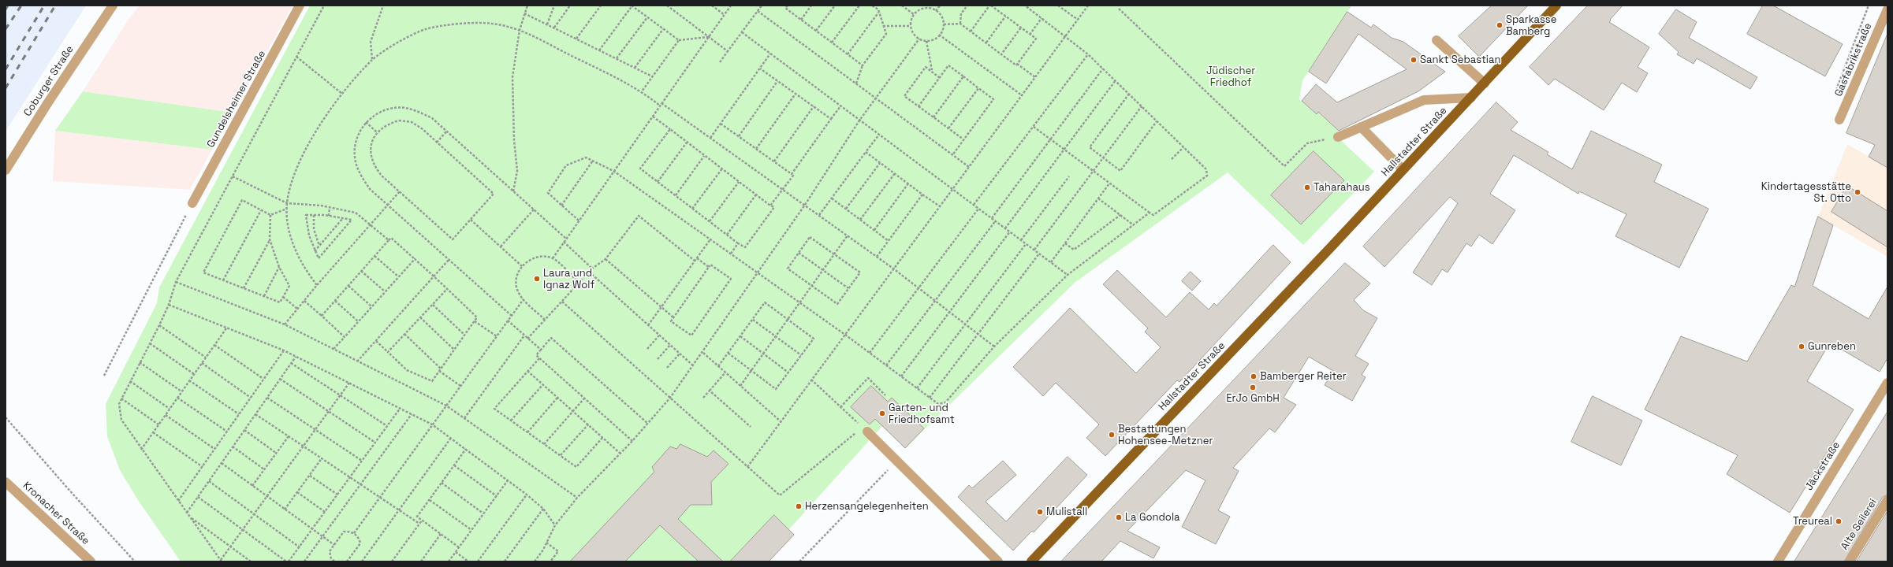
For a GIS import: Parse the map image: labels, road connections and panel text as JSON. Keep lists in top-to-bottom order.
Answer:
{
  "streets": {
    "main road": ["Hallstadter Straße"],
    "street": [
      "Gasfabrikstraße",
      "Coburger Straße",
      "Gundelsheimer Straße",
      "Jäckstraße",
      "Kronacher Straße",
      "Alte Seilerei"
    ]
  },
  "parks": ["Jüdischer Friedhof"],
  "places": [
    "Sparkasse Bamberg",
    "Sankt Sebastian",
    "Taharahaus",
    "Kindertagesstätte St. Otto",
    "Laura und Ignaz Wolf",
    "Gunreben",
    "Bamberger Reiter",
    "ErJo GmbH",
    "Garten- und Friedhofsamt",
    "Bestattungen Hohensee-Metzner",
    "Herzensangelegenheiten",
    "Mulistall",
    "La Gondola",
    "Treureal"
  ]
}
